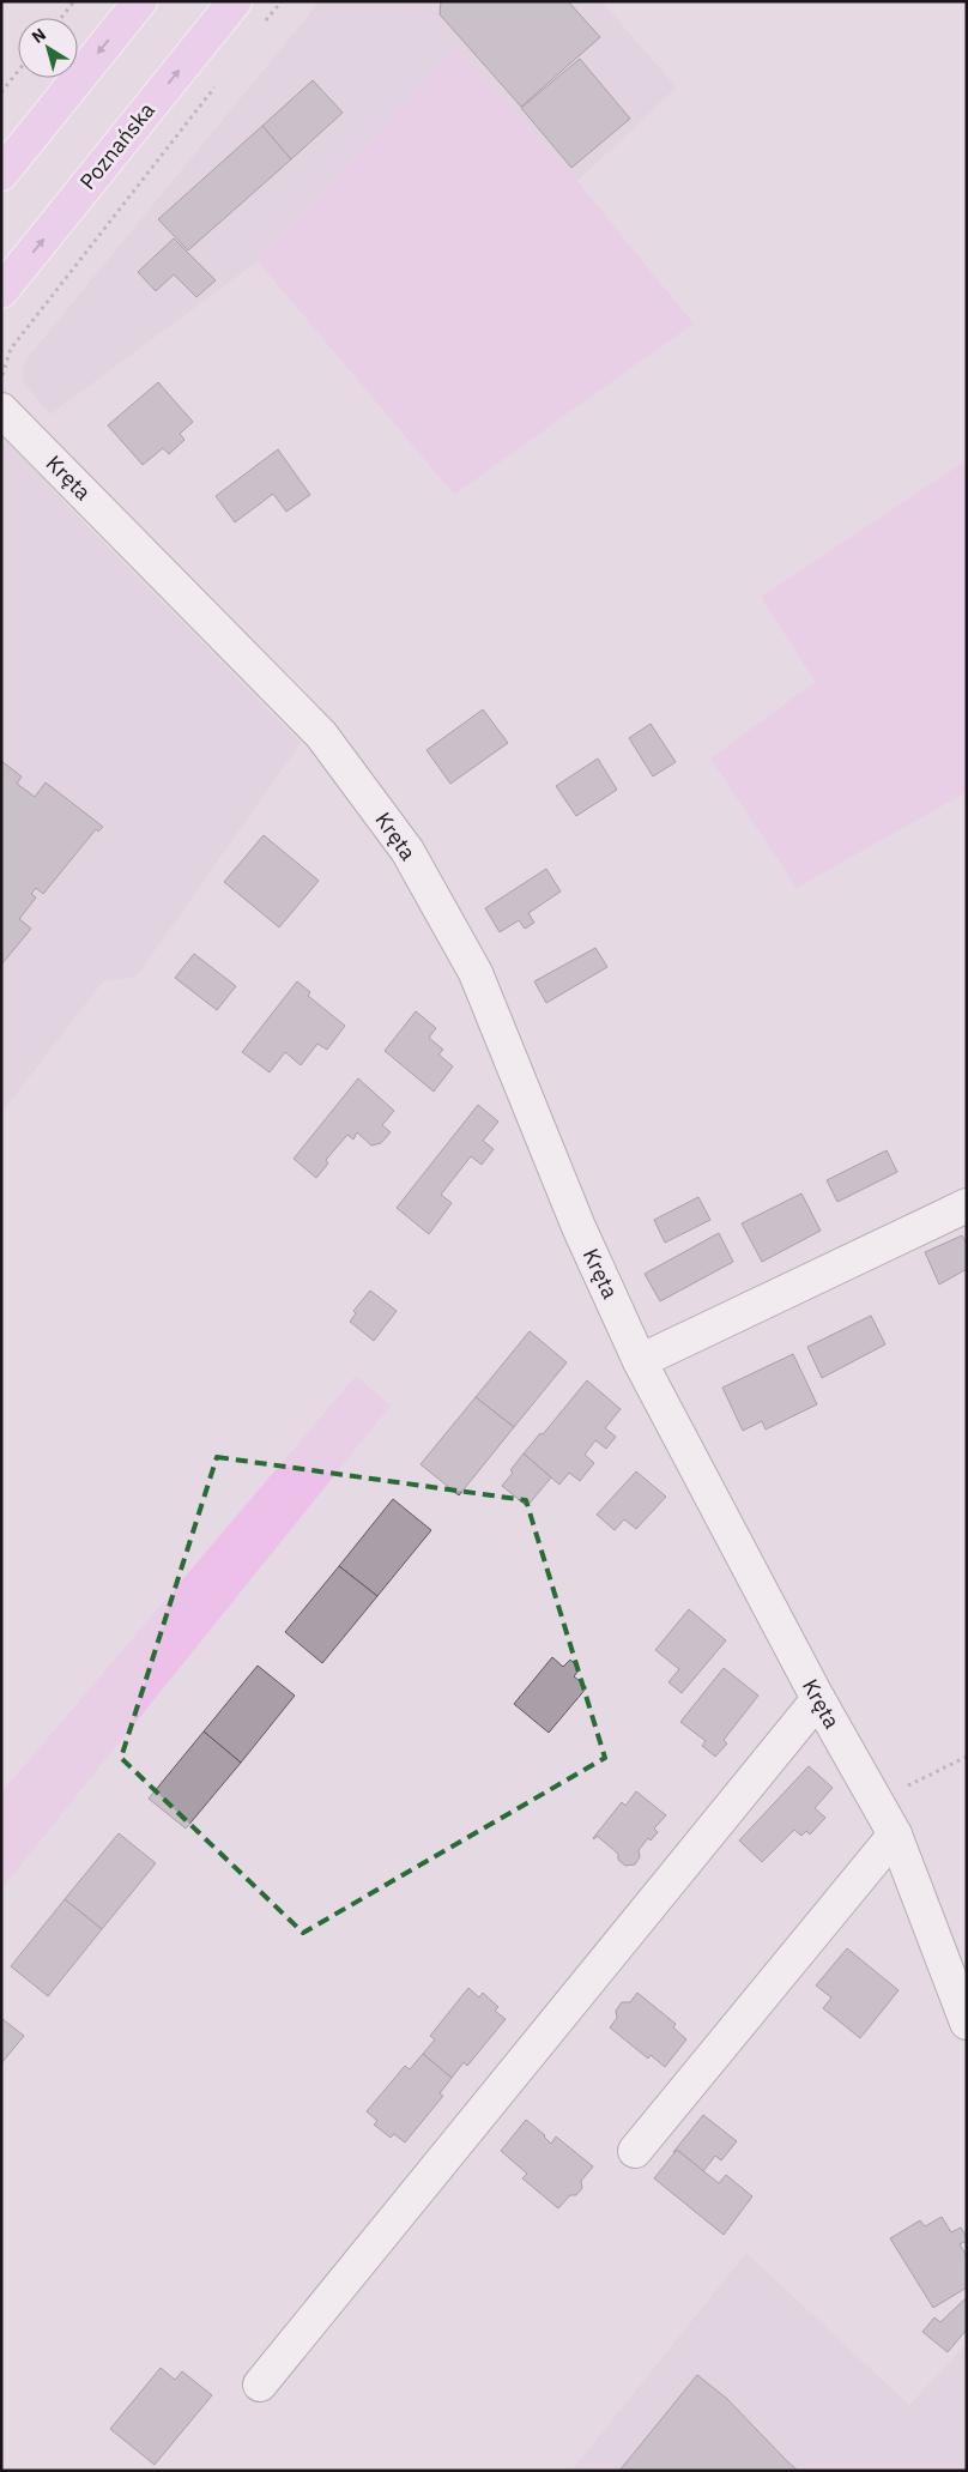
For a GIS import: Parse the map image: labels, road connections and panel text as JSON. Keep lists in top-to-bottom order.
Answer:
{
  "streets": {
    "main road": ["Poznańska"],
    "street": ["Kręta"]
  },
  "north": "top left"
}
